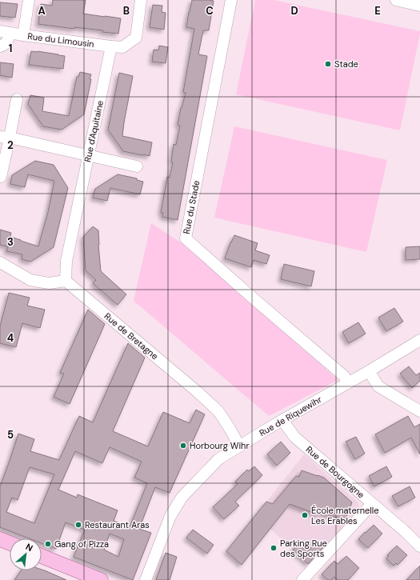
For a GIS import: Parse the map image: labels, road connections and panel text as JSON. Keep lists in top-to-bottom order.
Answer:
{
  "streets": {
    "street": [
      "Rue du Limousin",
      "Rue d'Aquitaine",
      "Rue du Stade",
      "Rue de Bretagne",
      "Rue de Riquewihr",
      "Rue de Bourgogne"
    ]
  },
  "crossings": [
    ["Rue du Limousin", "Rue d'Aquitaine"],
    ["Rue d'Aquitaine", "Rue de Bretagne"],
    ["Rue du Stade", "Rue de Riquewihr"],
    ["Rue de Bretagne", "Rue de Riquewihr"],
    ["Rue de Riquewihr", "Rue de Bourgogne"]
  ],
  "places": [
    "Stade",
    "Horbourg Wihr",
    "École maternelle Les Erables",
    "Restaurant Aras",
    "Gang of Pizza",
    "Parking Rue des Sports"
  ],
  "north": "top right",
  "grid": {
    "columns": [
      "A",
      "B",
      "C",
      "D",
      "E"
    ],
    "rows": [
      "1",
      "2",
      "3",
      "4",
      "5"
    ]
  }
}
